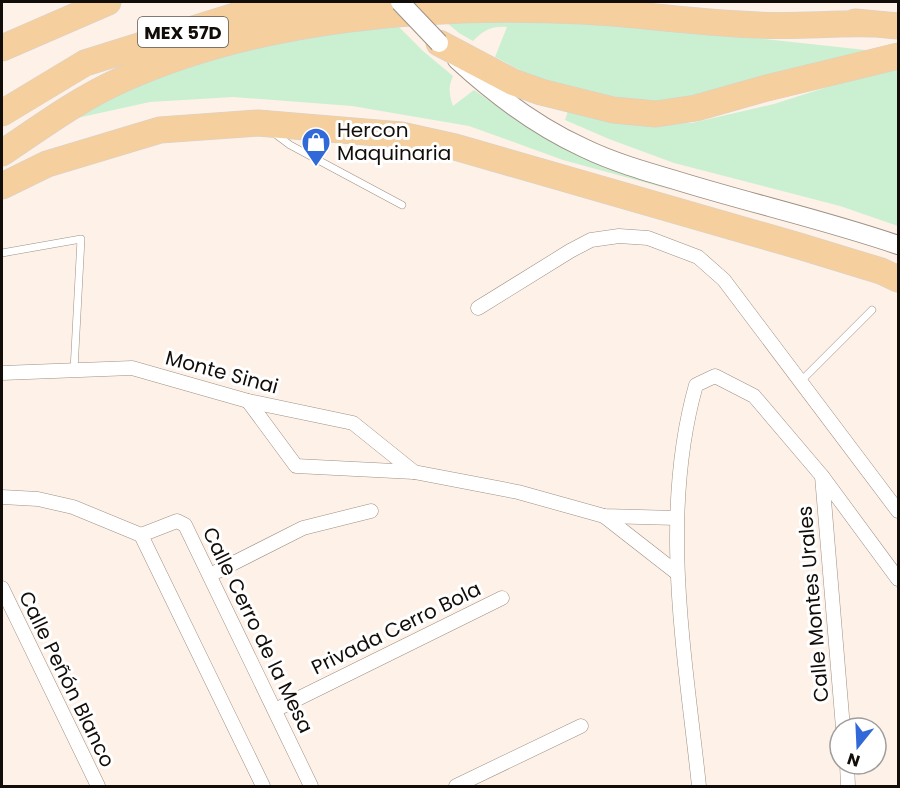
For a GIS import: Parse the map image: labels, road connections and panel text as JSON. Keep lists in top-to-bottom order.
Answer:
{
  "streets": {
    "highway": ["MEX 57D"],
    "street": [
      "Monte Sinai",
      "Calle Montes Urales",
      "Privada Cerro Bola",
      "Calle Cerro de la Mesa",
      "Calle Peñón Blanco"
    ]
  },
  "crossings": [
    ["Privada Cerro Bola", "Calle Cerro de la Mesa"]
  ],
  "places": {
    "shop": ["Hercon Maquinaria"]
  },
  "north": "bottom"
}
